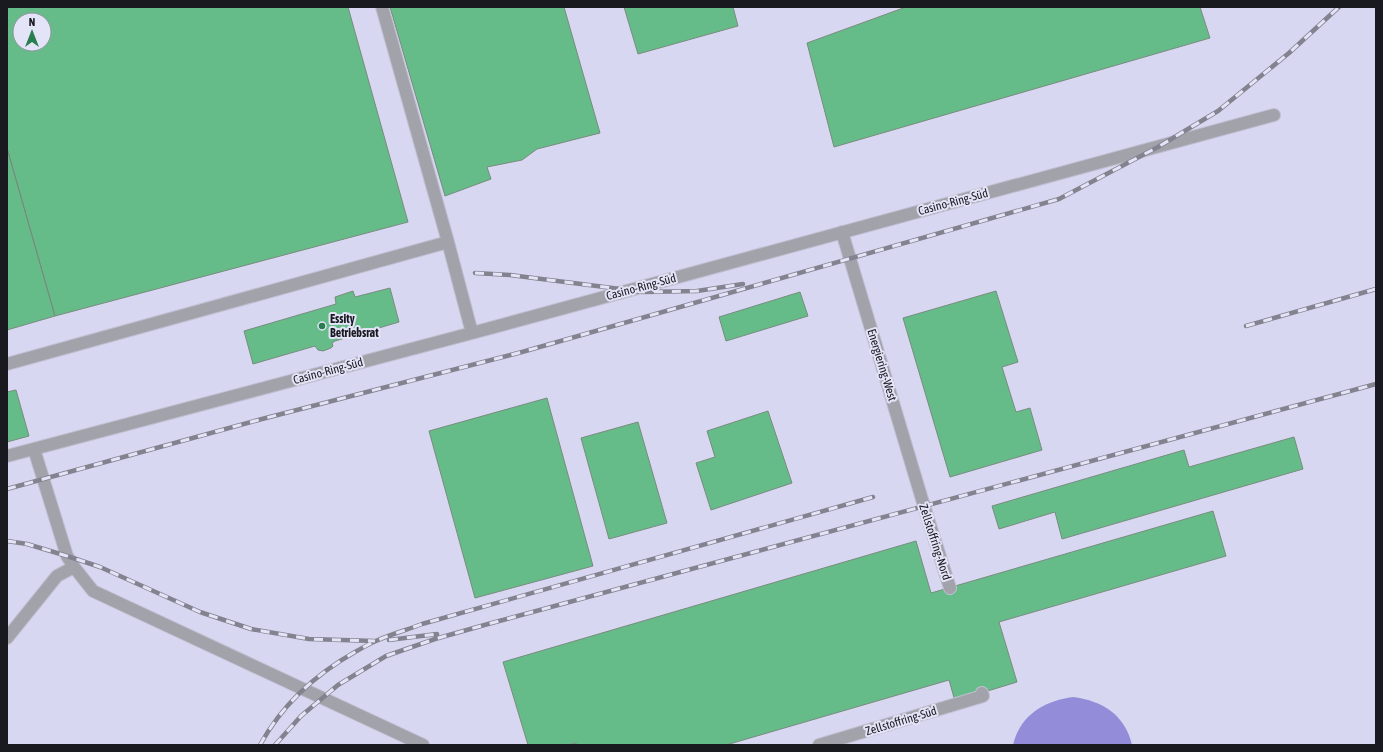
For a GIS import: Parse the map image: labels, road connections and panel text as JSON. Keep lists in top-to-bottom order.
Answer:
{
  "streets": {
    "lane": [
      "Casino-Ring-Süd",
      "Energiering-West",
      "Zellstoffring-Nord",
      "Zellstoffring-Süd"
    ]
  },
  "crossings": [
    ["Casino-Ring-Süd", "Energiering-West"],
    ["Energiering-West", "Zellstoffring-Nord"]
  ],
  "places": ["Essity Betriebsrat"],
  "north": "top"
}
